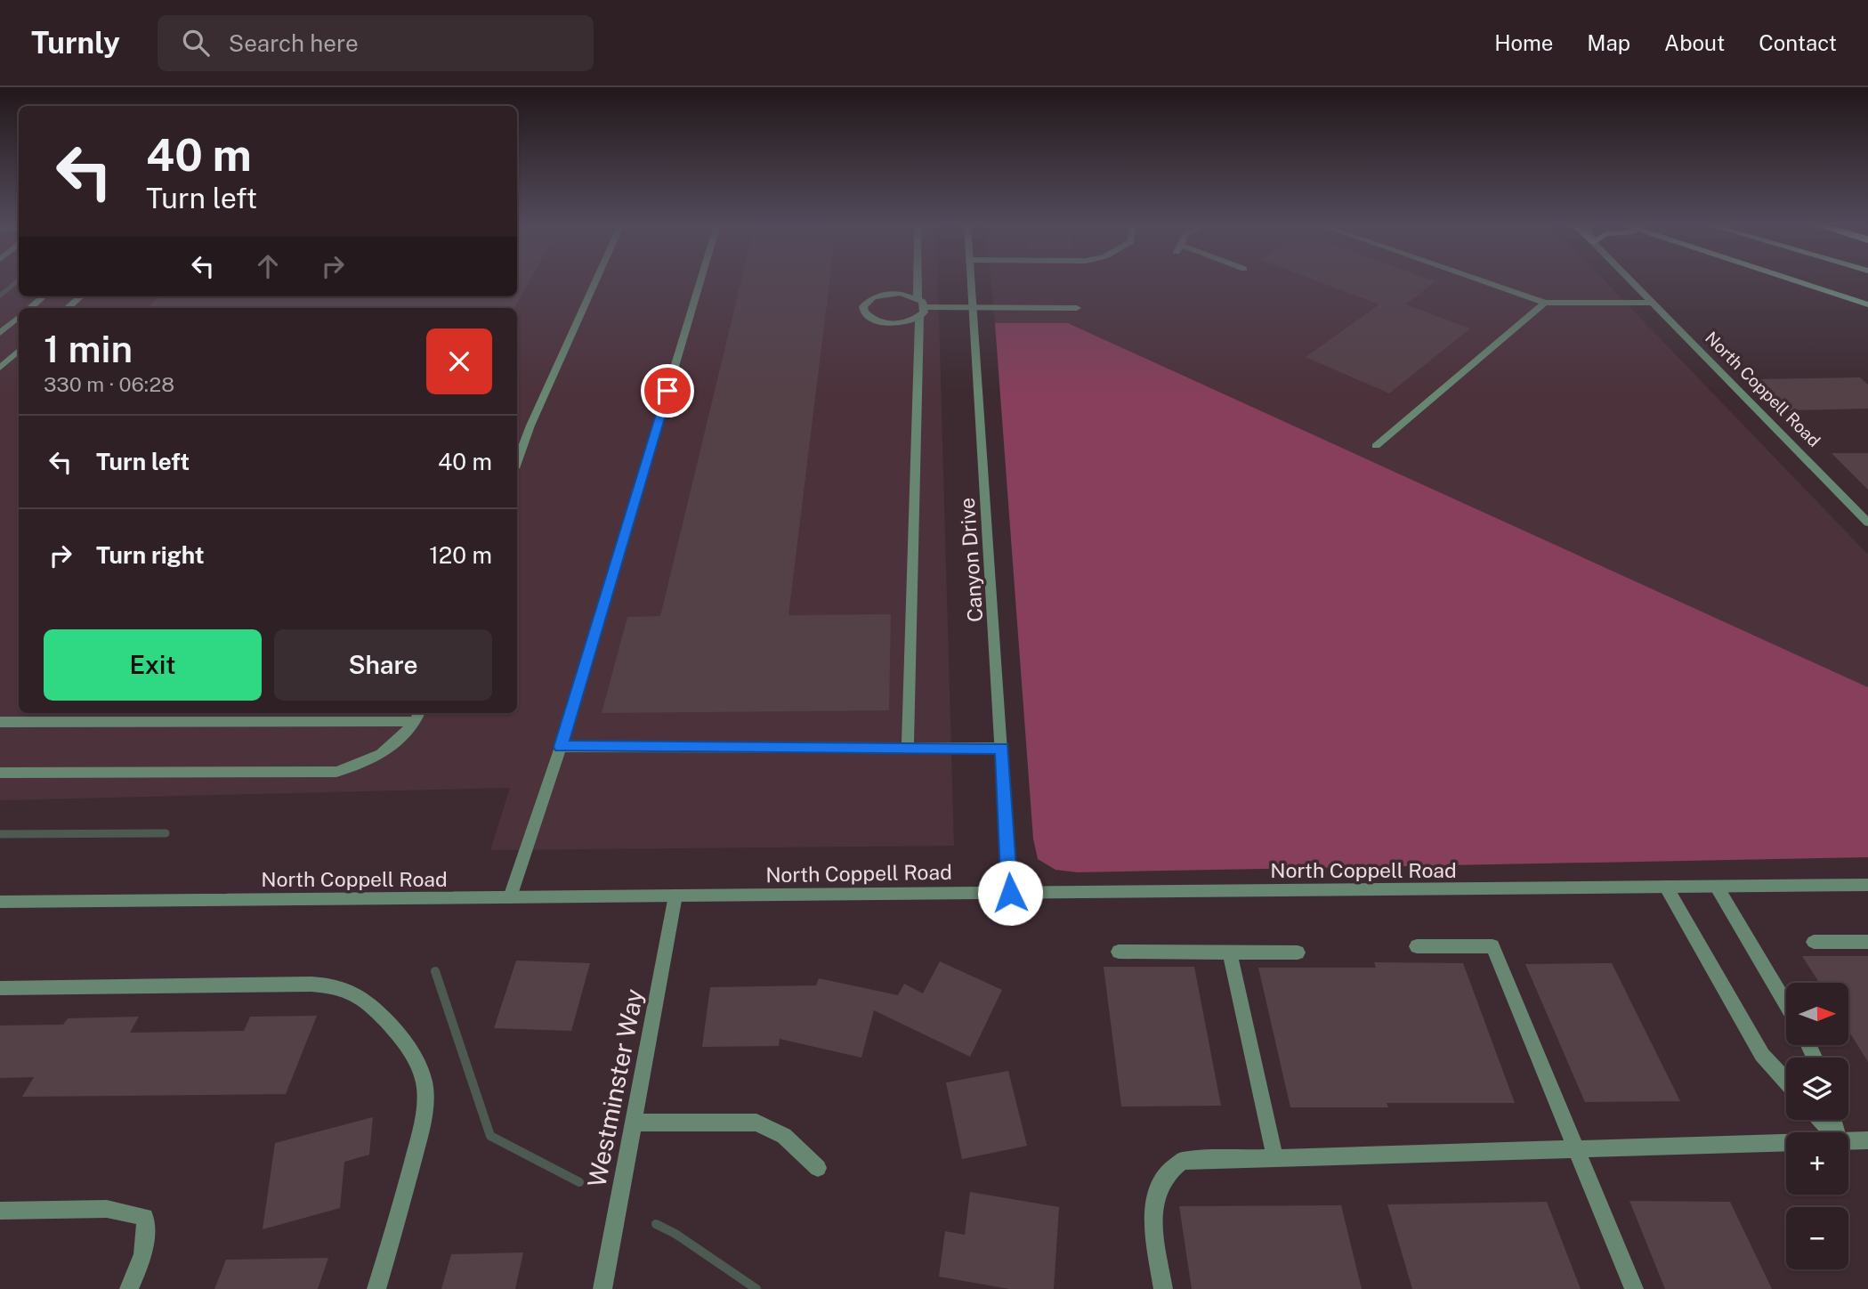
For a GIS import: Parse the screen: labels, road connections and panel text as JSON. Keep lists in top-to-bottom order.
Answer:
{
  "streets": {
    "street": ["North Coppell Road", "Canyon Drive", "Westminster Way"]
  },
  "crossings": [
    ["North Coppell Road", "Canyon Drive"],
    ["North Coppell Road", "Westminster Way"]
  ],
  "north": "right",
  "page": {
    "header": "Turnly",
    "search": "Search here",
    "nav": [
      "Home",
      "Map",
      "About",
      "Contact"
    ],
    "turn": ["40 m", "Turn left"],
    "heading": ["1 min", "330 m · 06:28"],
    "list": [
      {
        "name": "Turn left",
        "value": "40 m"
      },
      {
        "name": "Turn right",
        "value": "120 m"
      }
    ],
    "buttons": ["Exit", "Share"],
    "map_buttons": ["+", "−"]
  }
}
